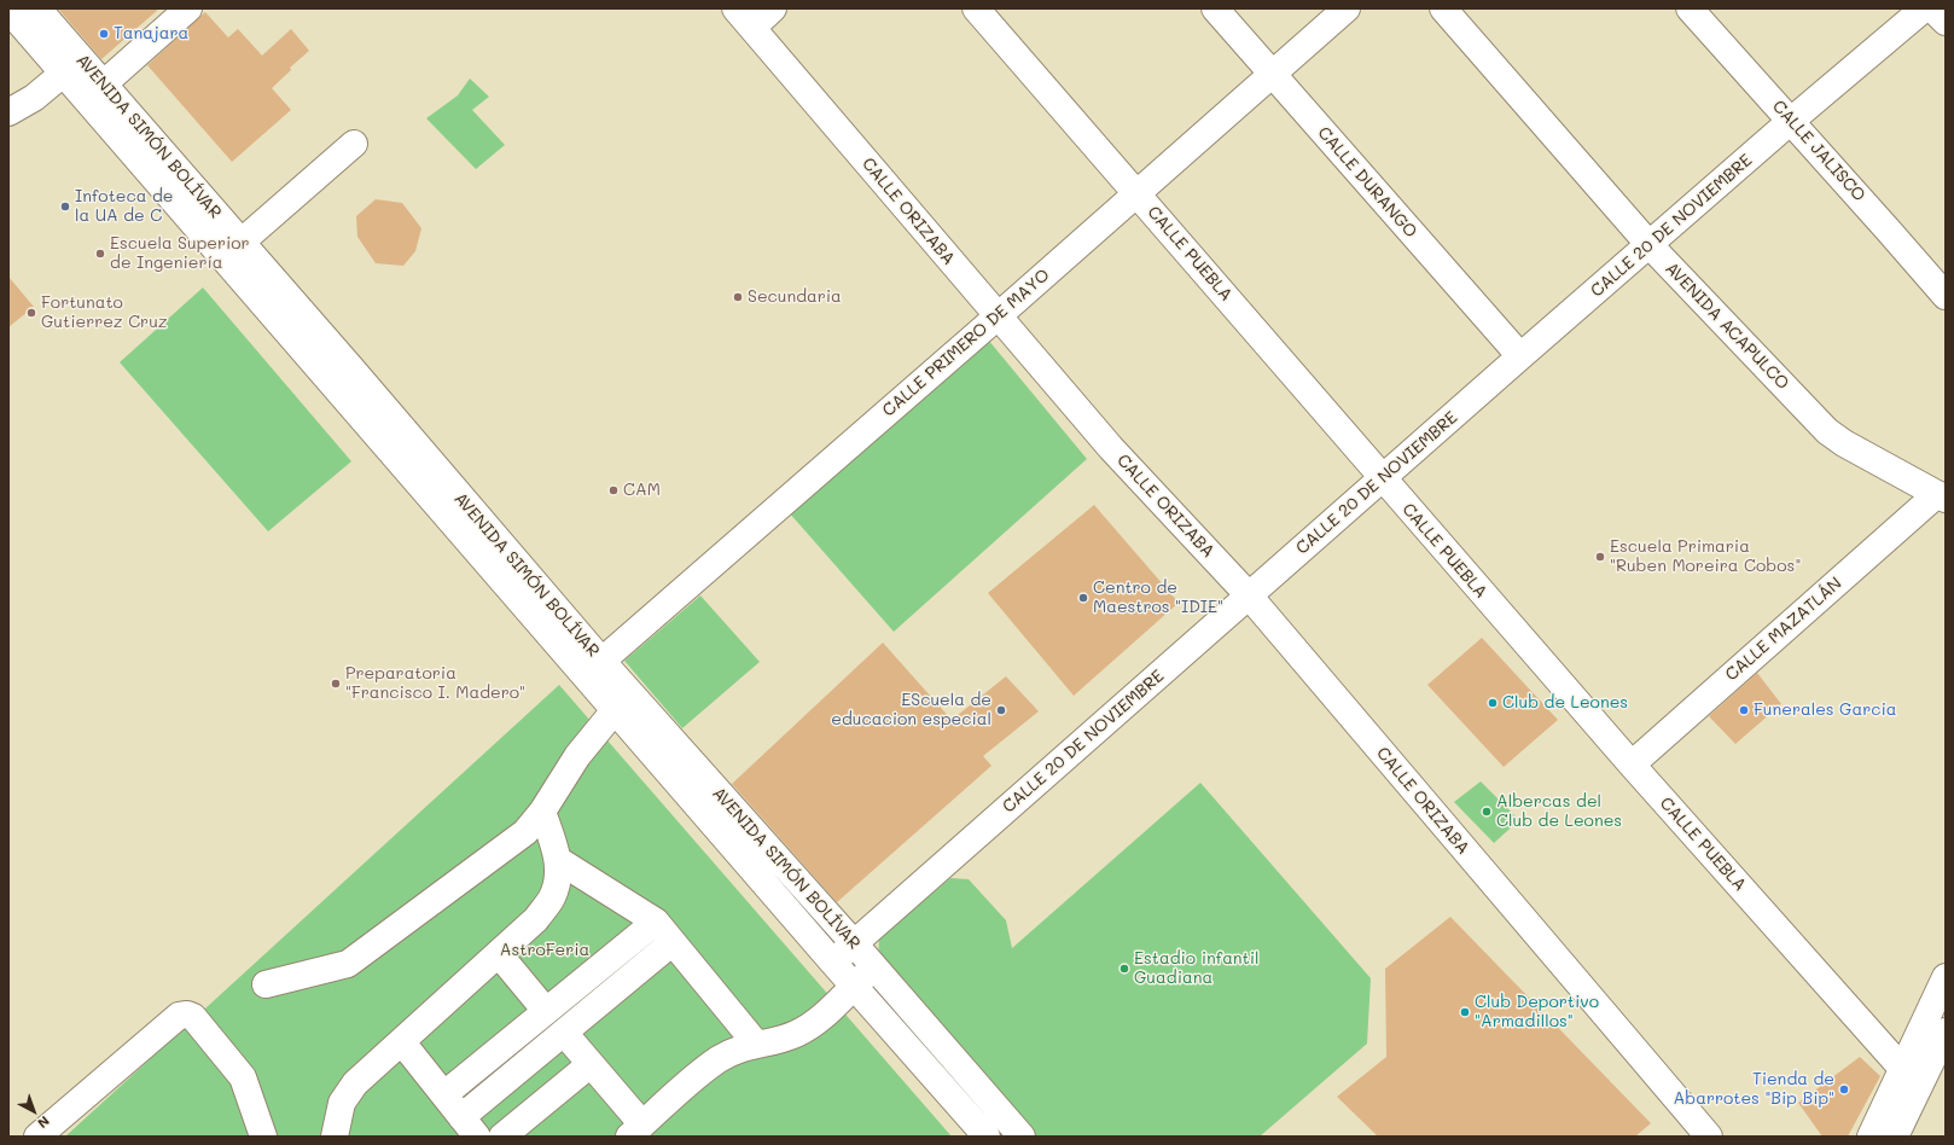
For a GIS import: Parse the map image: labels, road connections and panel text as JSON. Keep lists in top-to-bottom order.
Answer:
{
  "streets": {
    "street": [
      "AVENIDA SIMÓN BOLÍVAR",
      "CALLE JALISCO",
      "CALLE DURANGO",
      "CALLE ORIZABA",
      "CALLE 20 DE NOVIEMBRE",
      "CALLE PUEBLA",
      "AVENIDA ACAPULCO",
      "CALLE PRIMERO DE MAYO",
      "CALLE MAZATLÁN"
    ]
  },
  "crossings": [
    ["AVENIDA SIMÓN BOLÍVAR", "CALLE 20 DE NOVIEMBRE"],
    ["AVENIDA SIMÓN BOLÍVAR", "CALLE PRIMERO DE MAYO"],
    ["CALLE JALISCO", "CALLE 20 DE NOVIEMBRE"],
    ["CALLE DURANGO", "CALLE 20 DE NOVIEMBRE"],
    ["CALLE DURANGO", "CALLE PRIMERO DE MAYO"],
    ["CALLE ORIZABA", "CALLE 20 DE NOVIEMBRE"],
    ["CALLE ORIZABA", "CALLE PRIMERO DE MAYO"],
    ["CALLE 20 DE NOVIEMBRE", "CALLE PUEBLA"],
    ["CALLE 20 DE NOVIEMBRE", "AVENIDA ACAPULCO"],
    ["CALLE PUEBLA", "CALLE PRIMERO DE MAYO"],
    ["CALLE PUEBLA", "CALLE MAZATLÁN"],
    ["AVENIDA ACAPULCO", "CALLE MAZATLÁN"]
  ],
  "parks": ["AstroFeria"],
  "places": [
    "Tanajara",
    "Infoteca de la UA de C",
    "Escuela Superior de Ingeniería",
    "Secundaria",
    "Fortunato Gutierrez Cruz",
    "CAM",
    "Escuela Primaria \"Ruben Moreira Cobos\"",
    "Centro de Maestros \"IDIE\"",
    "Preparatoria \"Francisco I. Madero\"",
    "Club de Leones",
    "EScuela de educacion especial",
    "Funerales Garcia",
    "Albercas del Club de Leones",
    "Estadio infantil Guadiana",
    "Club Deportivo \"Armadillos\"",
    "Tienda de Abarrotes \"Bip Bip\""
  ],
  "north": "bottom right"
}
